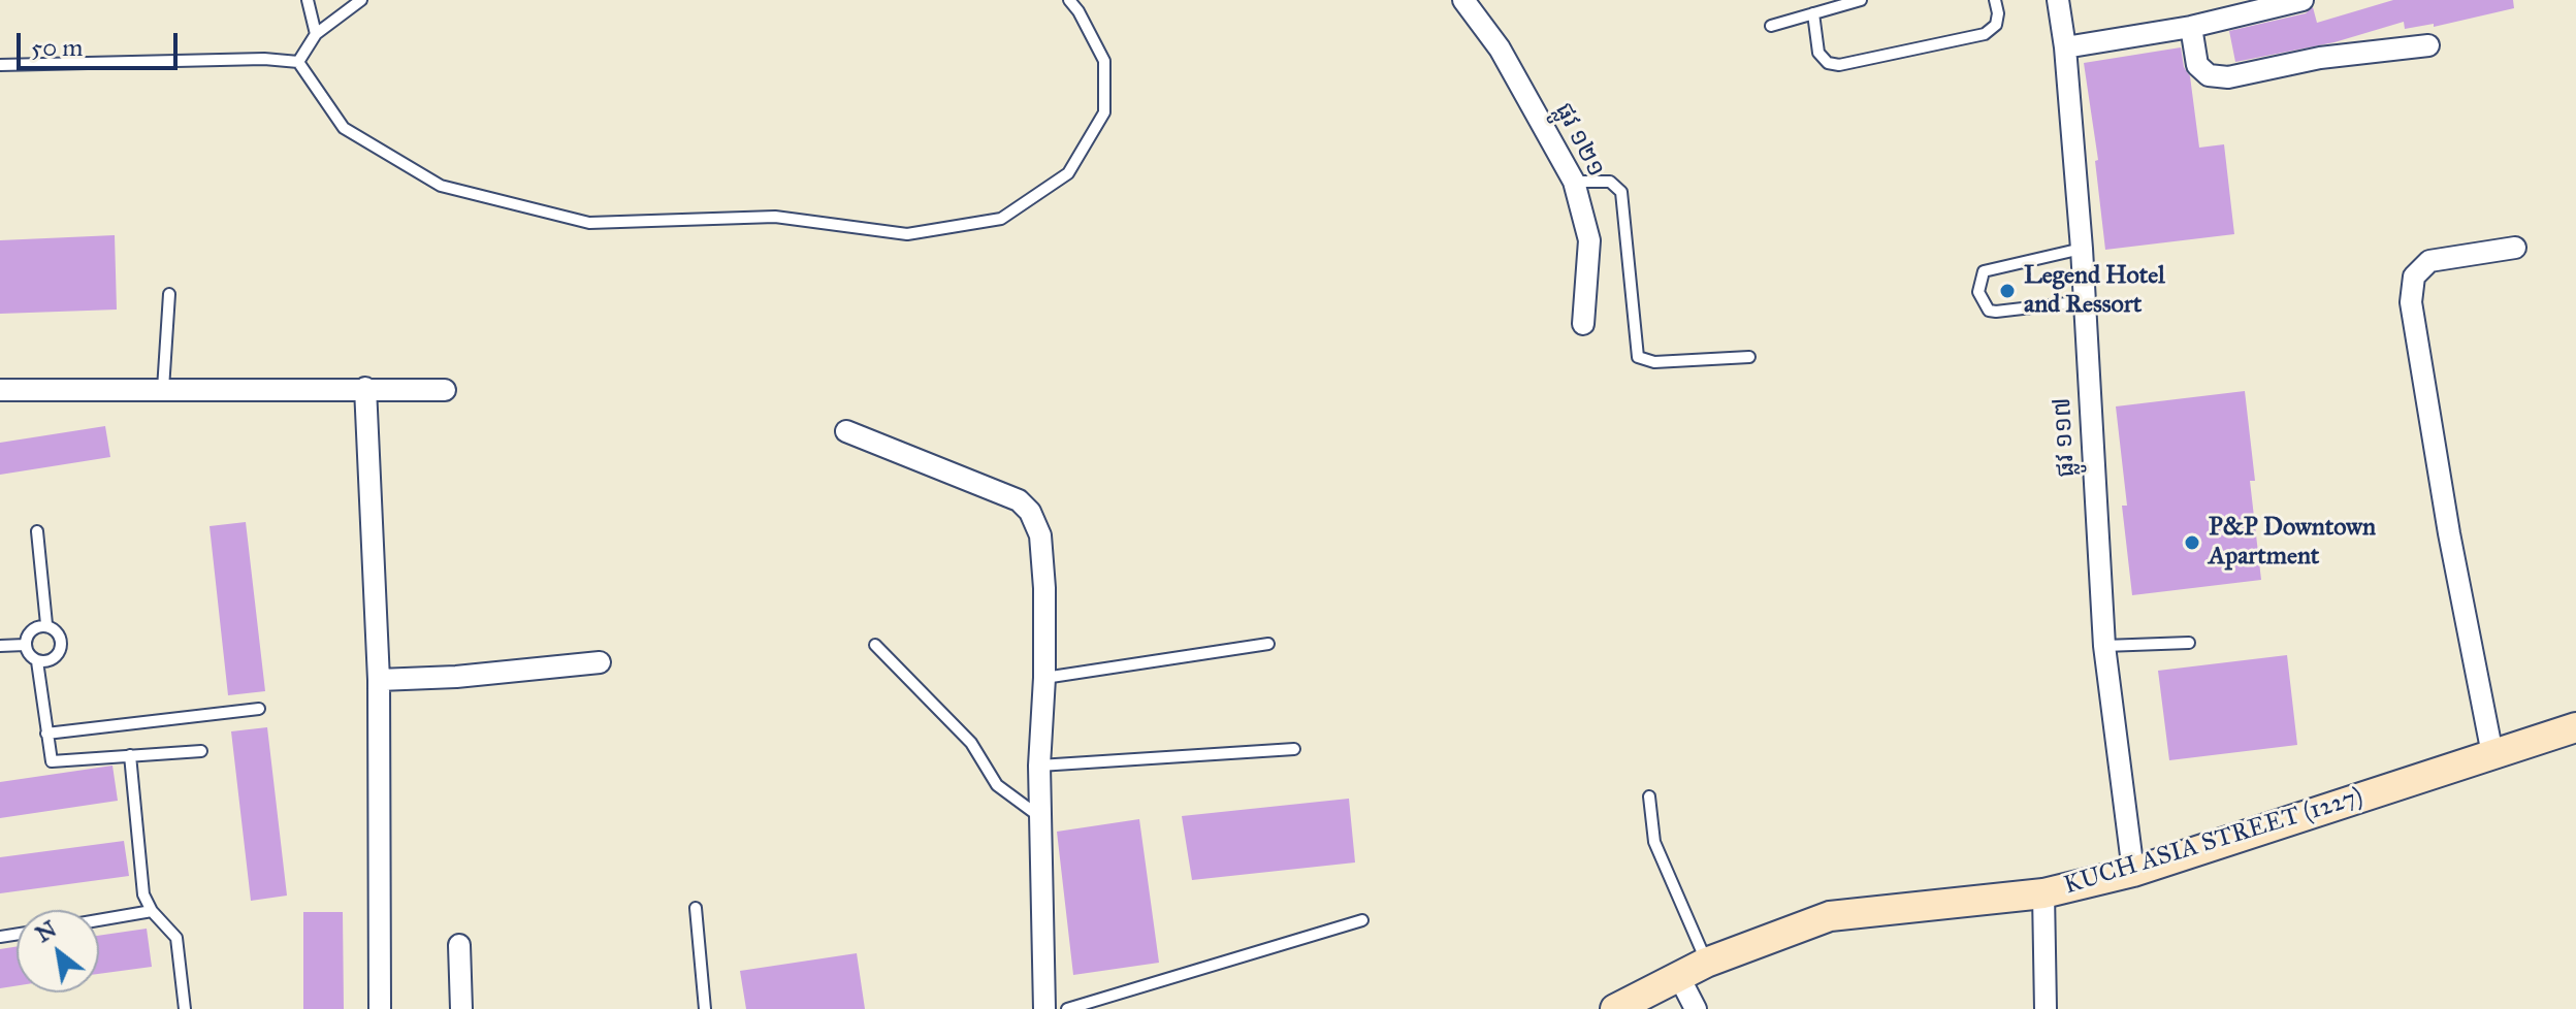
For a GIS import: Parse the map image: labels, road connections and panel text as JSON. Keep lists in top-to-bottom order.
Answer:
{
  "streets": {
    "street": ["ផ្លូវ ១២១", "ផ្លូវ ១១៧", "KUCH ASIA STREET (1227)"]
  },
  "crossings": [
    ["ផ្លូវ ១១៧", "KUCH ASIA STREET (1227)"]
  ],
  "places": ["Legend Hotel and Ressort", "P&P Downtown Apartment"],
  "scale_bar": "50 m",
  "north": "top left"
}
